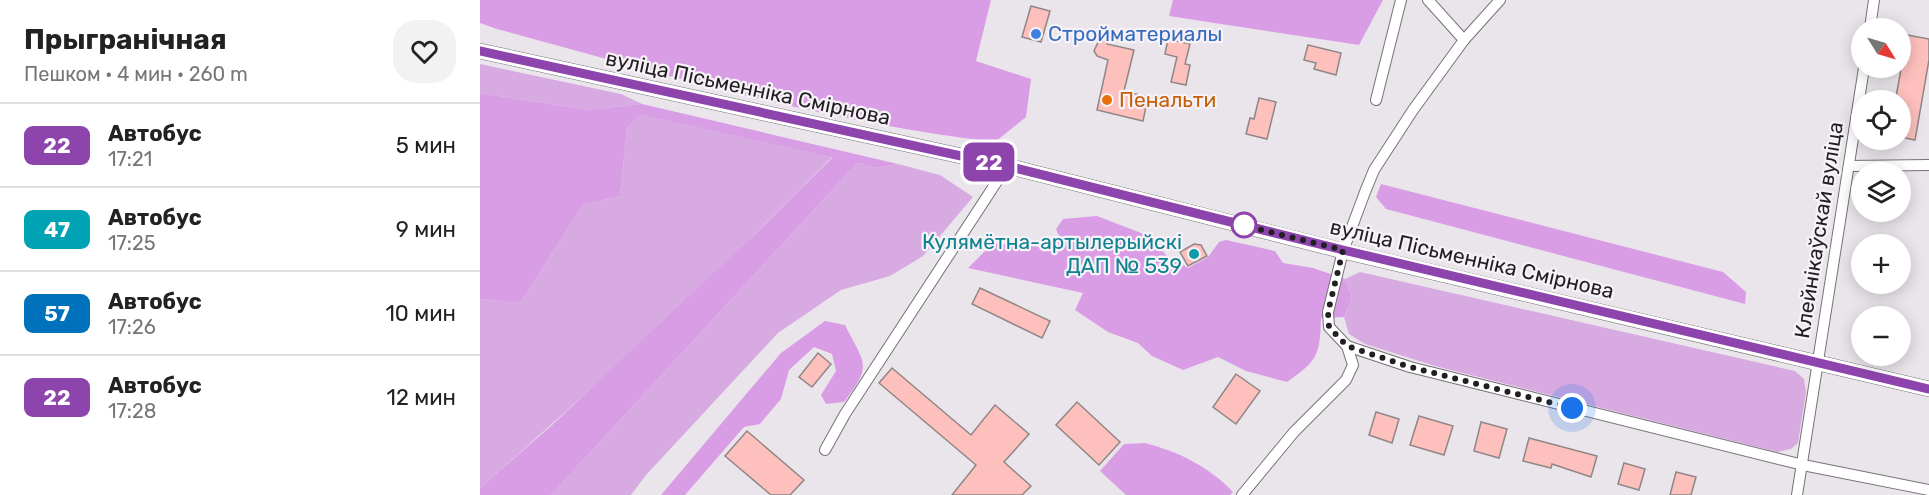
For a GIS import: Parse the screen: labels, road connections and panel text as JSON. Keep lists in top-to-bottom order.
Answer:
{
  "streets": {
    "main road": ["вуліца Пісьменніка Смірнова"],
    "street": ["Клейнікаўскай вуліца"]
  },
  "crossings": [
    ["вуліца Пісьменніка Смірнова", "Клейнікаўскай вуліца"]
  ],
  "places": ["Стройматериалы", "Пенальти", "Кулямётна-артылерыйскі ДАП № 539"],
  "lines": ["bus line 22"],
  "north": "bottom right",
  "page": {
    "heading": ["Прыгранічная", "Пешком · 4 мин · 260 m"],
    "on_map": "22",
    "map_buttons": ["+", "−"],
    "list": [
      {
        "mark": "22",
        "name": "Автобус",
        "note": "17:21",
        "value": "5 мин"
      },
      {
        "mark": "47",
        "name": "Автобус",
        "note": "17:25",
        "value": "9 мин"
      },
      {
        "mark": "57",
        "name": "Автобус",
        "note": "17:26",
        "value": "10 мин"
      },
      {
        "mark": "22",
        "name": "Автобус",
        "note": "17:28",
        "value": "12 мин"
      }
    ]
  }
}
